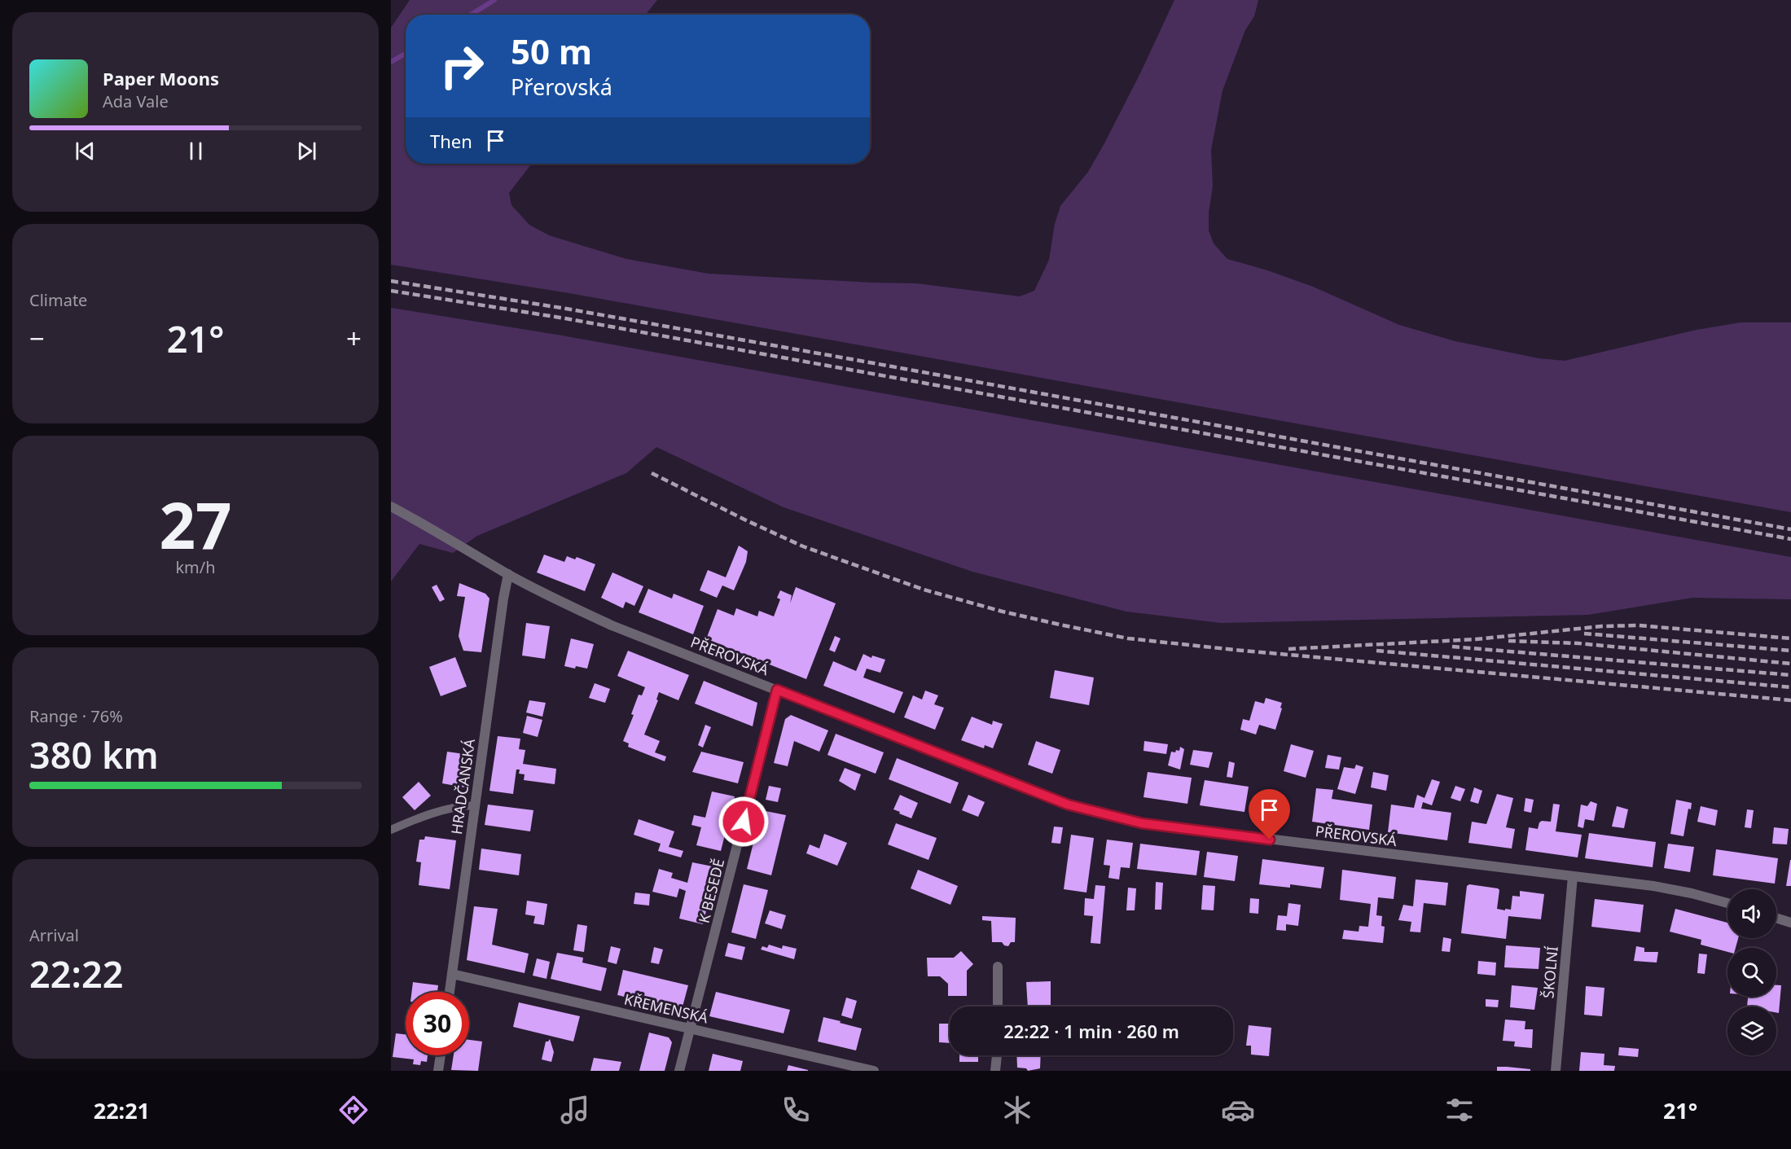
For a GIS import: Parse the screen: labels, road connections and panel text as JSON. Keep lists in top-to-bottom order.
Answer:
{
  "streets": {
    "street": [
      "PŘEROVSKÁ",
      "HRADČANSKÁ",
      "K BESEDĚ",
      "ŠKOLNÍ",
      "KŘEMENSKÁ"
    ]
  },
  "crossings": [
    ["PŘEROVSKÁ", "HRADČANSKÁ"],
    ["PŘEROVSKÁ", "K BESEDĚ"],
    ["PŘEROVSKÁ", "ŠKOLNÍ"],
    ["HRADČANSKÁ", "KŘEMENSKÁ"],
    ["K BESEDĚ", "KŘEMENSKÁ"]
  ],
  "page": {
    "turn": ["50 m", "Přerovská"],
    "song": ["Paper Moons", "Ada Vale"],
    "then": "Then",
    "tile": [
      "Climate",
      ["27", "km/h"],
      ["Range · 76%", "380 km"],
      ["Arrival", "22:22"]
    ],
    "heat": ["−", "21°", "+"],
    "limit": "30",
    "trip": "22:22 · 1 min · 260 m",
    "tabs": ["22:21", "21°"]
  }
}
